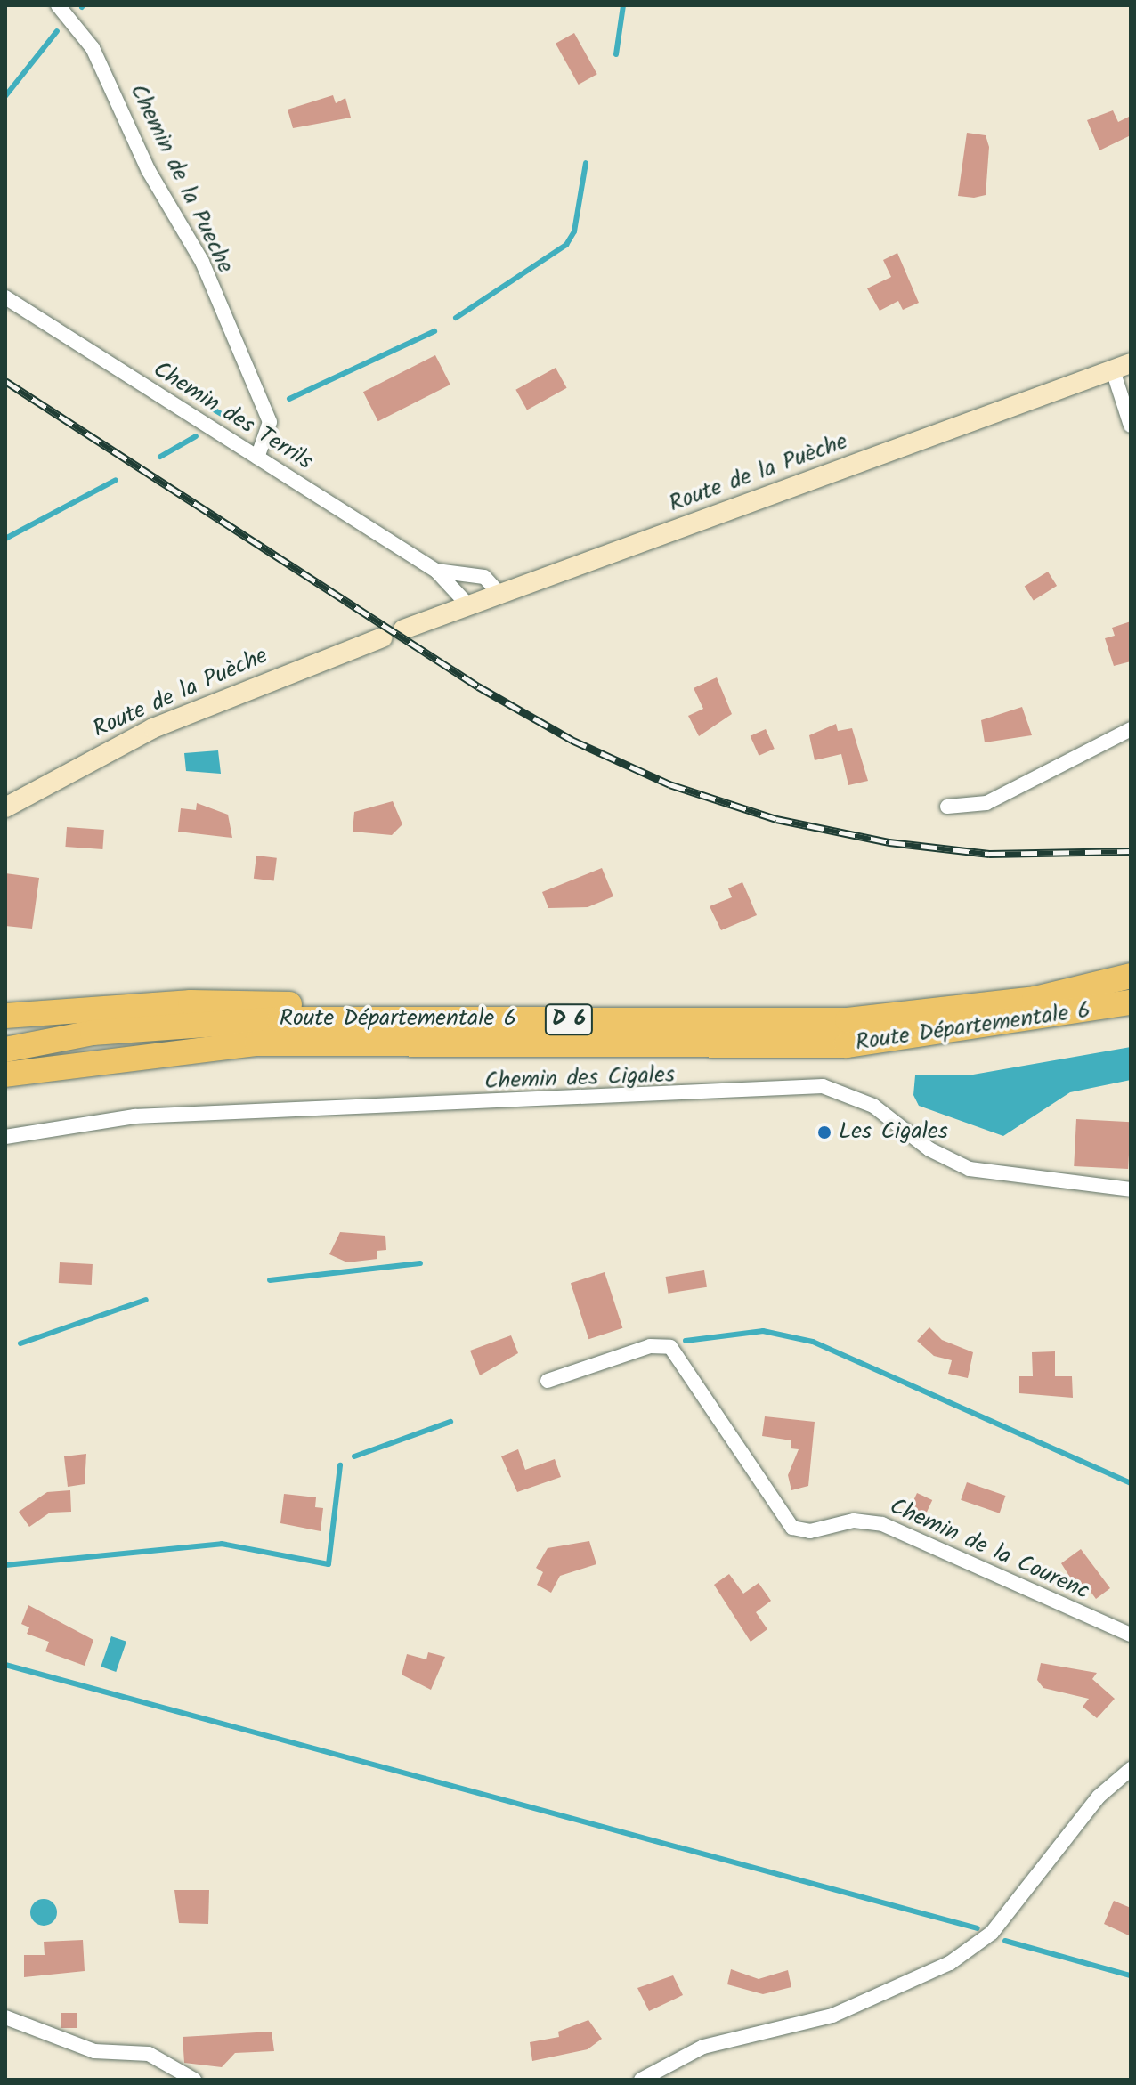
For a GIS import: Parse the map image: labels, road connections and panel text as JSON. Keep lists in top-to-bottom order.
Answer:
{
  "streets": {
    "highway": ["Route Départementale 6", "D 6"],
    "main road": ["Route de la Puèche"],
    "street": [
      "Chemin de la Pueche",
      "Chemin des Terrils",
      "Chemin des Cigales",
      "Chemin de la Courenc"
    ]
  },
  "crossings": [
    ["Chemin de la Pueche", "Chemin des Terrils"],
    ["Chemin des Terrils", "Route de la Puèche"]
  ],
  "places": ["Les Cigales"]
}
